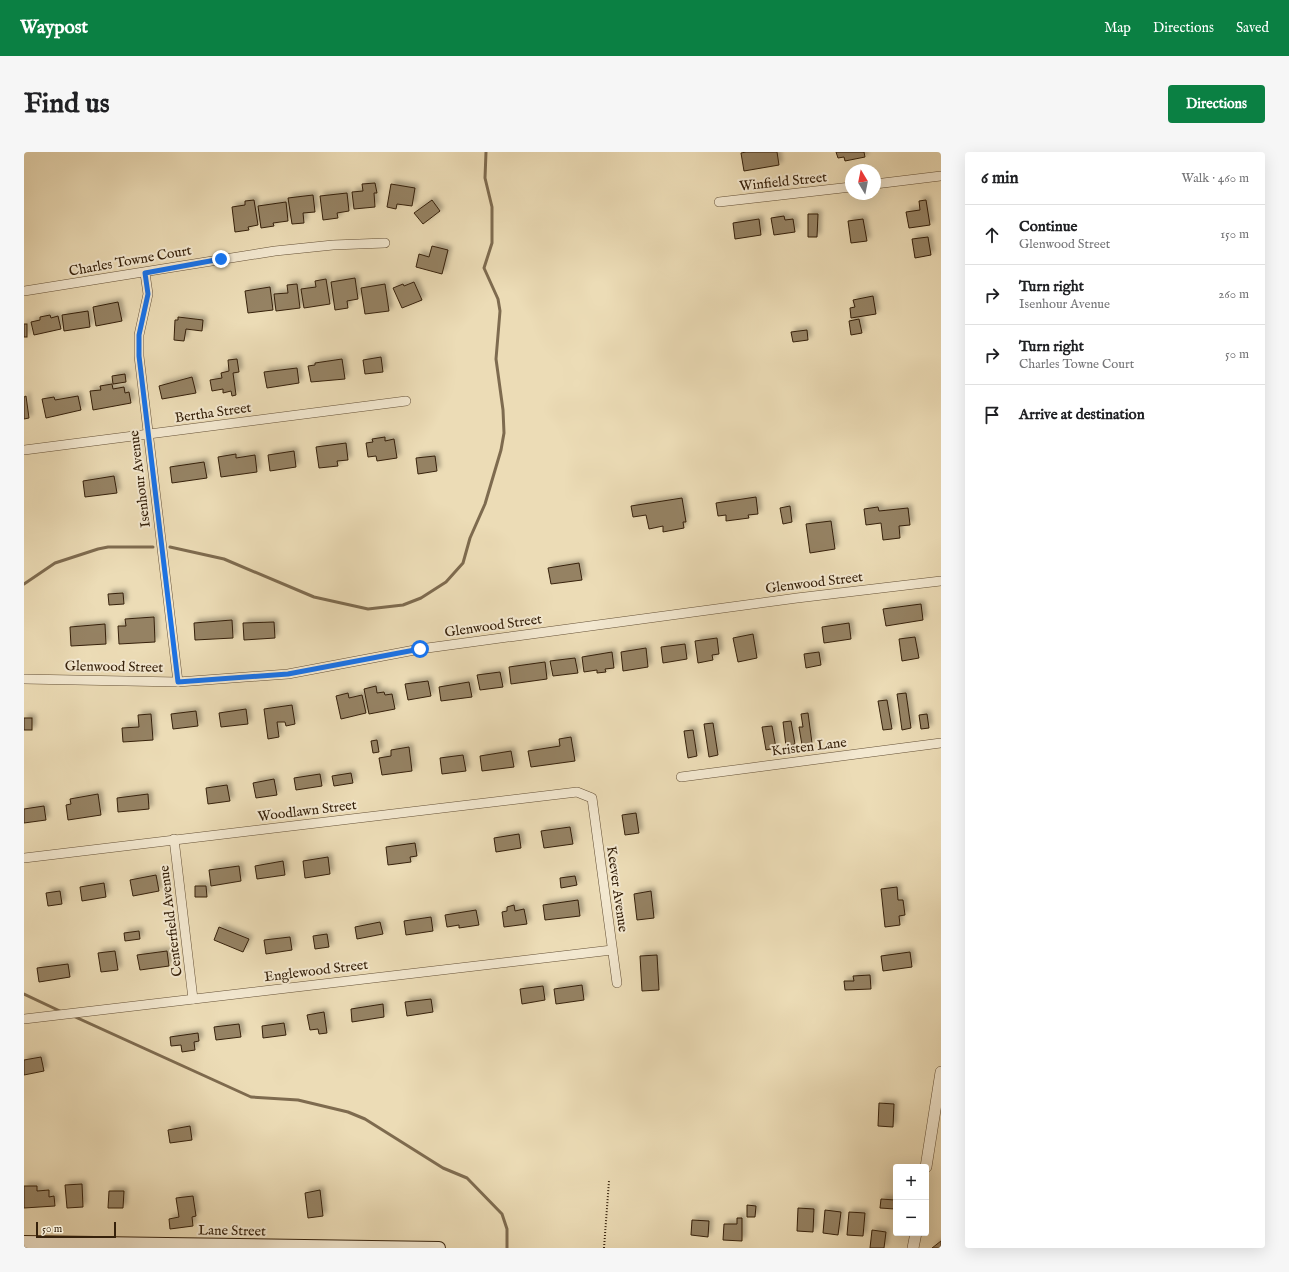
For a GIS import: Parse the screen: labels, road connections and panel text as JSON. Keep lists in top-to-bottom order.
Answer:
{
  "streets": {
    "main road": ["Lane Street"],
    "street": [
      "Winfield Street",
      "Charles Towne Court",
      "Bertha Street",
      "Isenhour Avenue",
      "Glenwood Street",
      "Kristen Lane",
      "Woodlawn Street",
      "Keever Avenue",
      "Centerfield Avenue",
      "Englewood Street"
    ]
  },
  "crossings": [
    ["Charles Towne Court", "Isenhour Avenue"],
    ["Bertha Street", "Isenhour Avenue"],
    ["Isenhour Avenue", "Glenwood Street"],
    ["Woodlawn Street", "Keever Avenue"],
    ["Woodlawn Street", "Centerfield Avenue"],
    ["Keever Avenue", "Englewood Street"],
    ["Centerfield Avenue", "Englewood Street"]
  ],
  "scale_bar": "50 m",
  "north": "top",
  "page": {
    "header": "Waypost",
    "nav": ["Map", "Directions", "Saved"],
    "buttons": "Directions",
    "title": "Find us",
    "heading": ["6 min", "Walk · 460 m"],
    "list": [
      ["Continue", "Glenwood Street", "150 m"],
      ["Turn right", "Isenhour Avenue", "260 m"],
      ["Turn right", "Charles Towne Court", "50 m"],
      "Arrive at destination"
    ],
    "map_buttons": ["+", "−"],
    "scale": "50 m"
  }
}
